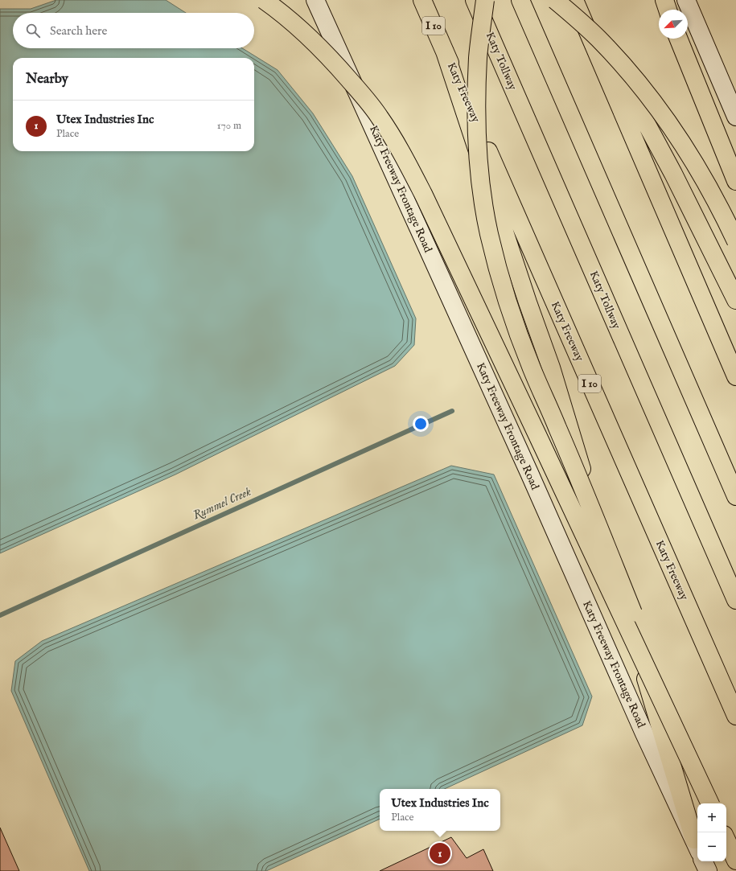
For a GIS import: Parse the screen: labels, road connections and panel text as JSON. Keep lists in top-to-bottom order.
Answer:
{
  "streets": {
    "highway": ["I 10", "Katy Tollway", "Katy Freeway"],
    "main road": ["Katy Freeway Frontage Road"]
  },
  "water": ["Rummel Creek"],
  "north": "bottom left",
  "page": {
    "search": "Search here",
    "heading": "Nearby",
    "list": [
      {
        "mark": "1",
        "name": "Utex Industries Inc",
        "note": "Place",
        "value": "170 m"
      }
    ],
    "popup": ["Utex Industries Inc", "Place"],
    "map_buttons": ["+", "−"],
    "pins": "1"
  }
}
